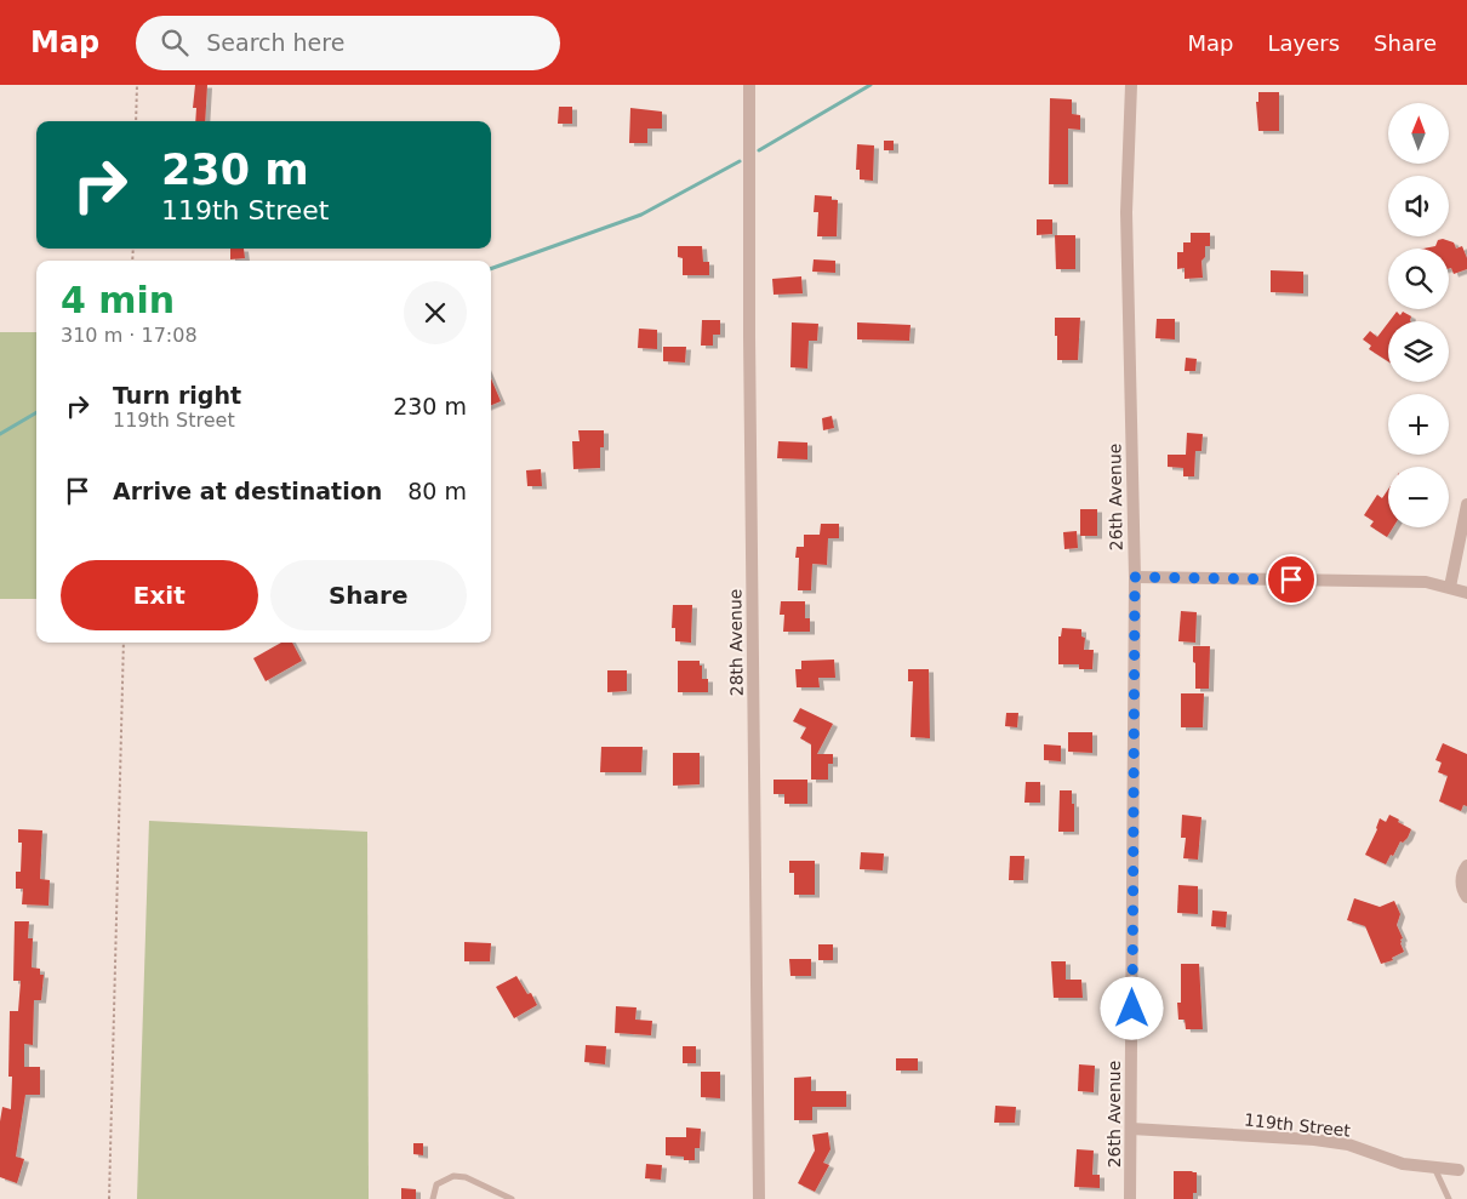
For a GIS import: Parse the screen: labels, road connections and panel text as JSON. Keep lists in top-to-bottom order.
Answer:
{
  "streets": {
    "street": ["26th Avenue", "28th Avenue", "119th Street"]
  },
  "crossings": [
    ["26th Avenue", "119th Street"]
  ],
  "north": "top",
  "page": {
    "header": "Map",
    "search": "Search here",
    "nav": ["Map", "Layers", "Share"],
    "map_buttons": ["+", "−"],
    "turn": ["230 m", "119th Street"],
    "heading": ["4 min", "310 m · 17:08"],
    "list": [
      {
        "name": "Turn right",
        "note": "119th Street",
        "value": "230 m"
      },
      {
        "name": "Arrive at destination",
        "value": "80 m"
      }
    ],
    "buttons": ["Exit", "Share"]
  }
}
